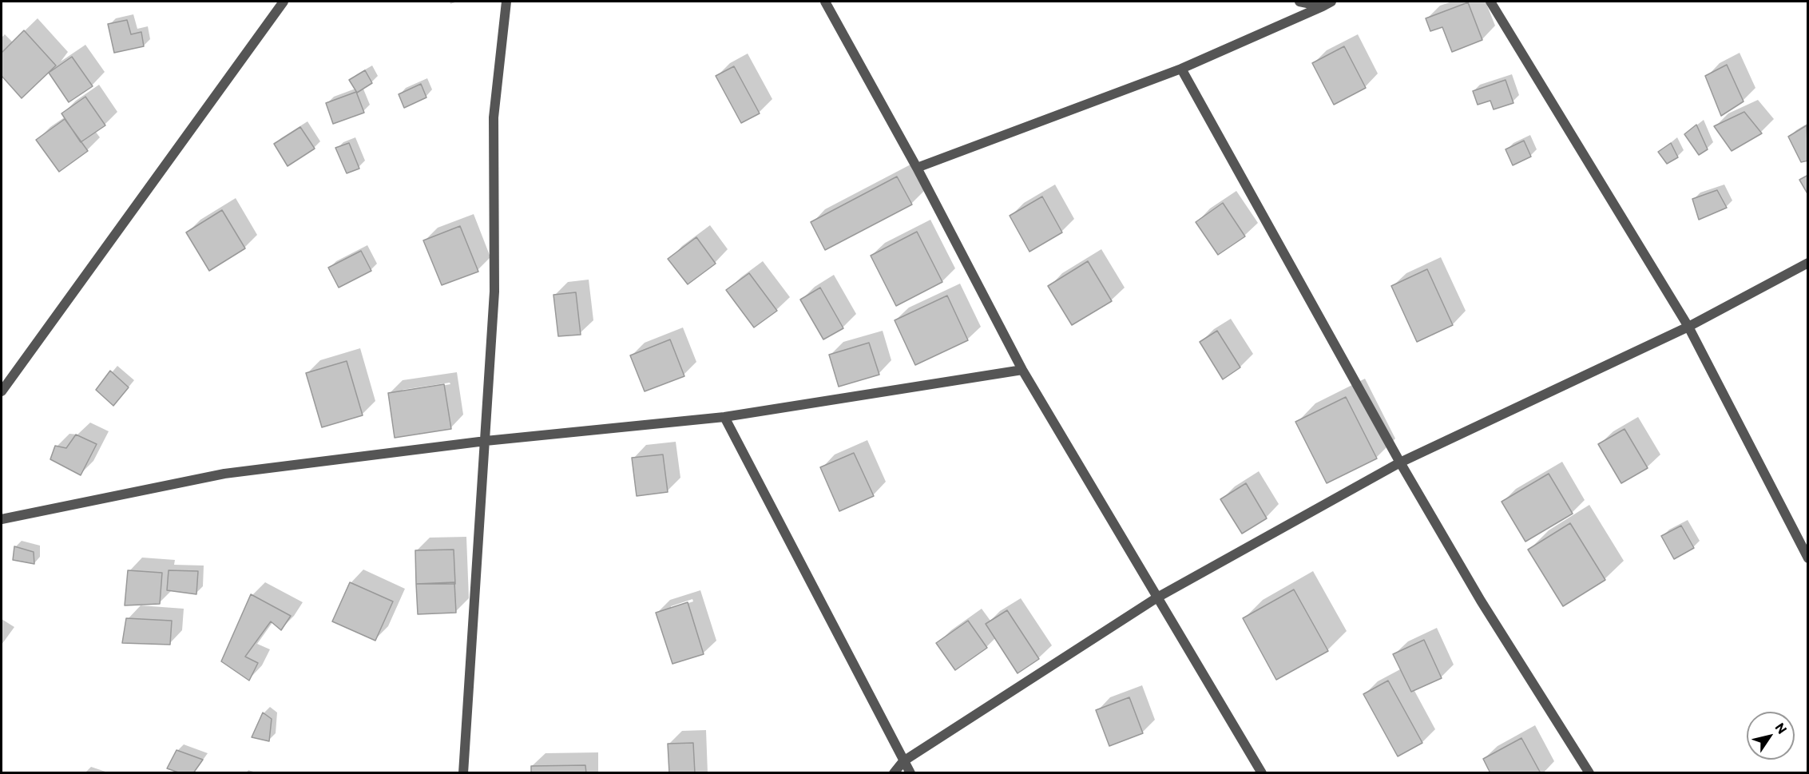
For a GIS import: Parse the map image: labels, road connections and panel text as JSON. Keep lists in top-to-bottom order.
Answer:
{
  "north": "top right"
}
